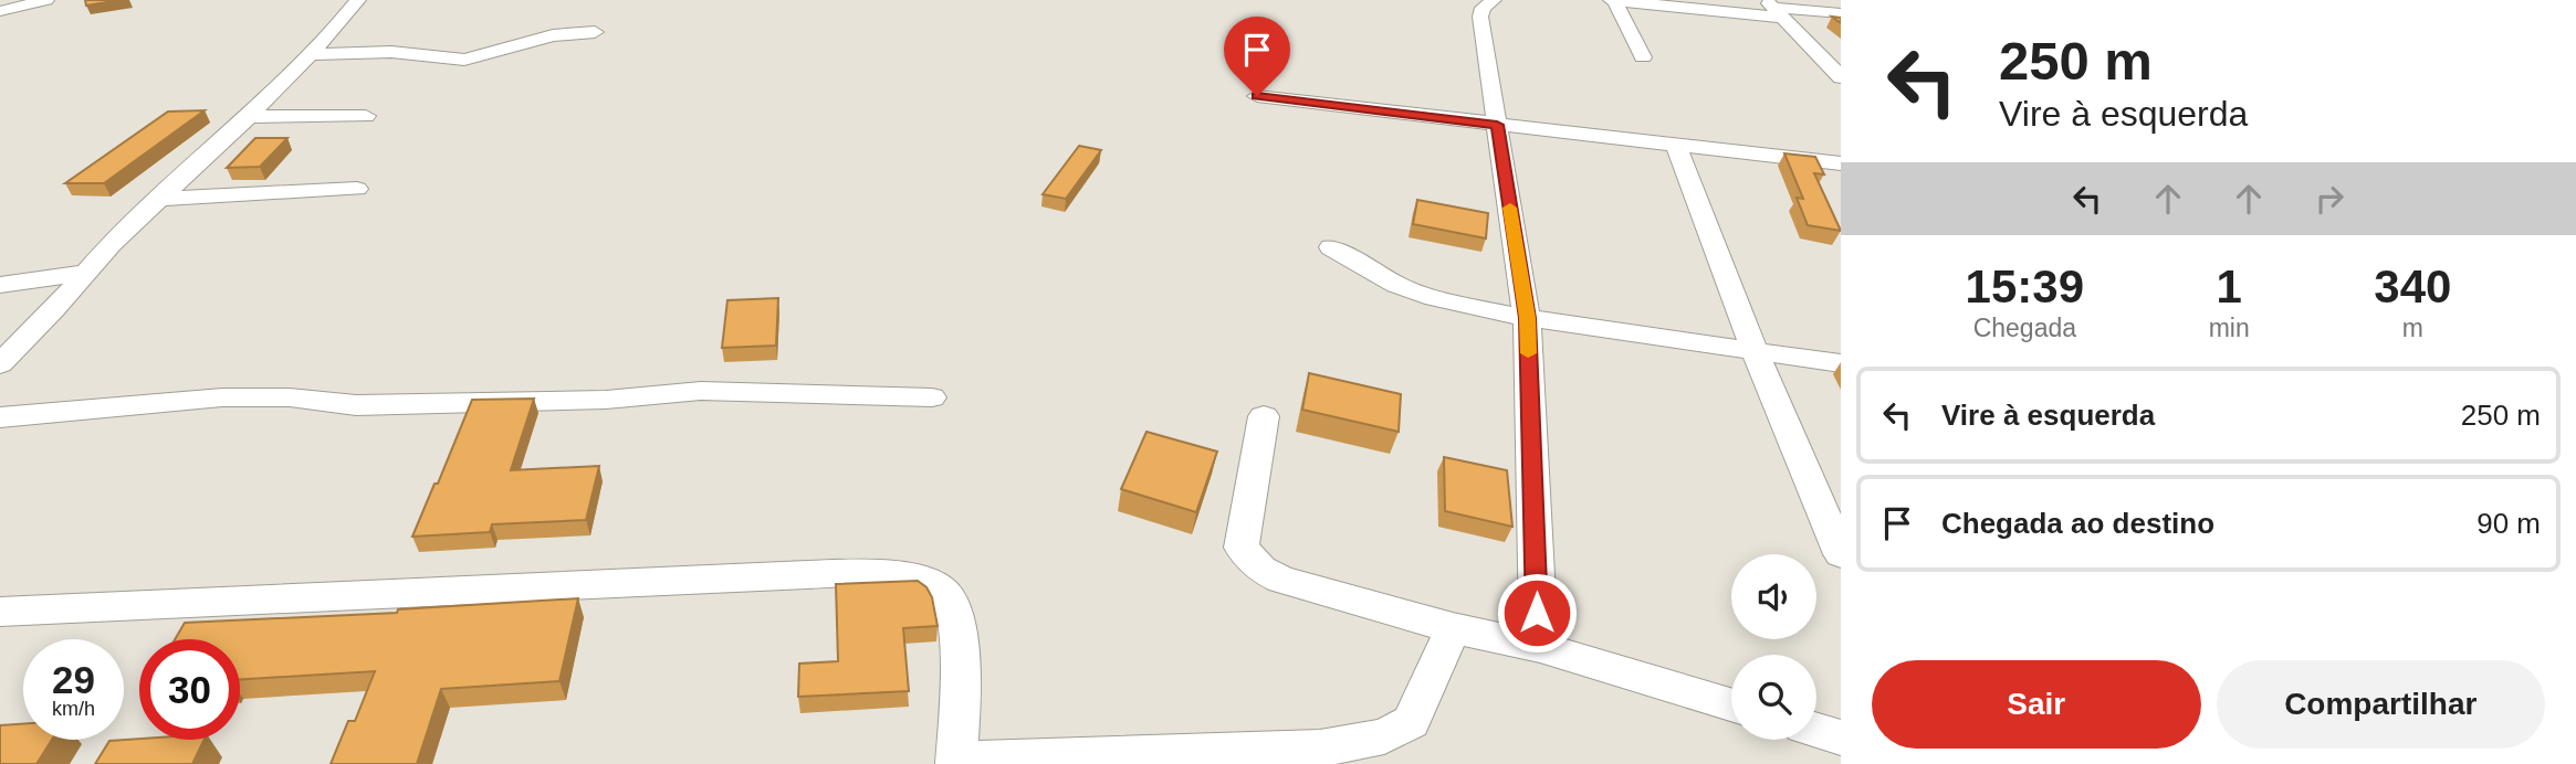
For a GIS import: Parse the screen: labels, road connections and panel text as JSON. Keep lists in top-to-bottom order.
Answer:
{
  "page": {
    "turn": ["250 m", "Vire à esquerda"],
    "eta": [
      "15:39",
      "Chegada",
      "1",
      "min",
      "340",
      "m"
    ],
    "list": [
      {
        "name": "Vire à esquerda",
        "value": "250 m"
      },
      {
        "name": "Chegada ao destino",
        "value": "90 m"
      }
    ],
    "speed": "29 km/h",
    "limit": "30",
    "buttons": ["Sair", "Compartilhar"]
  }
}
